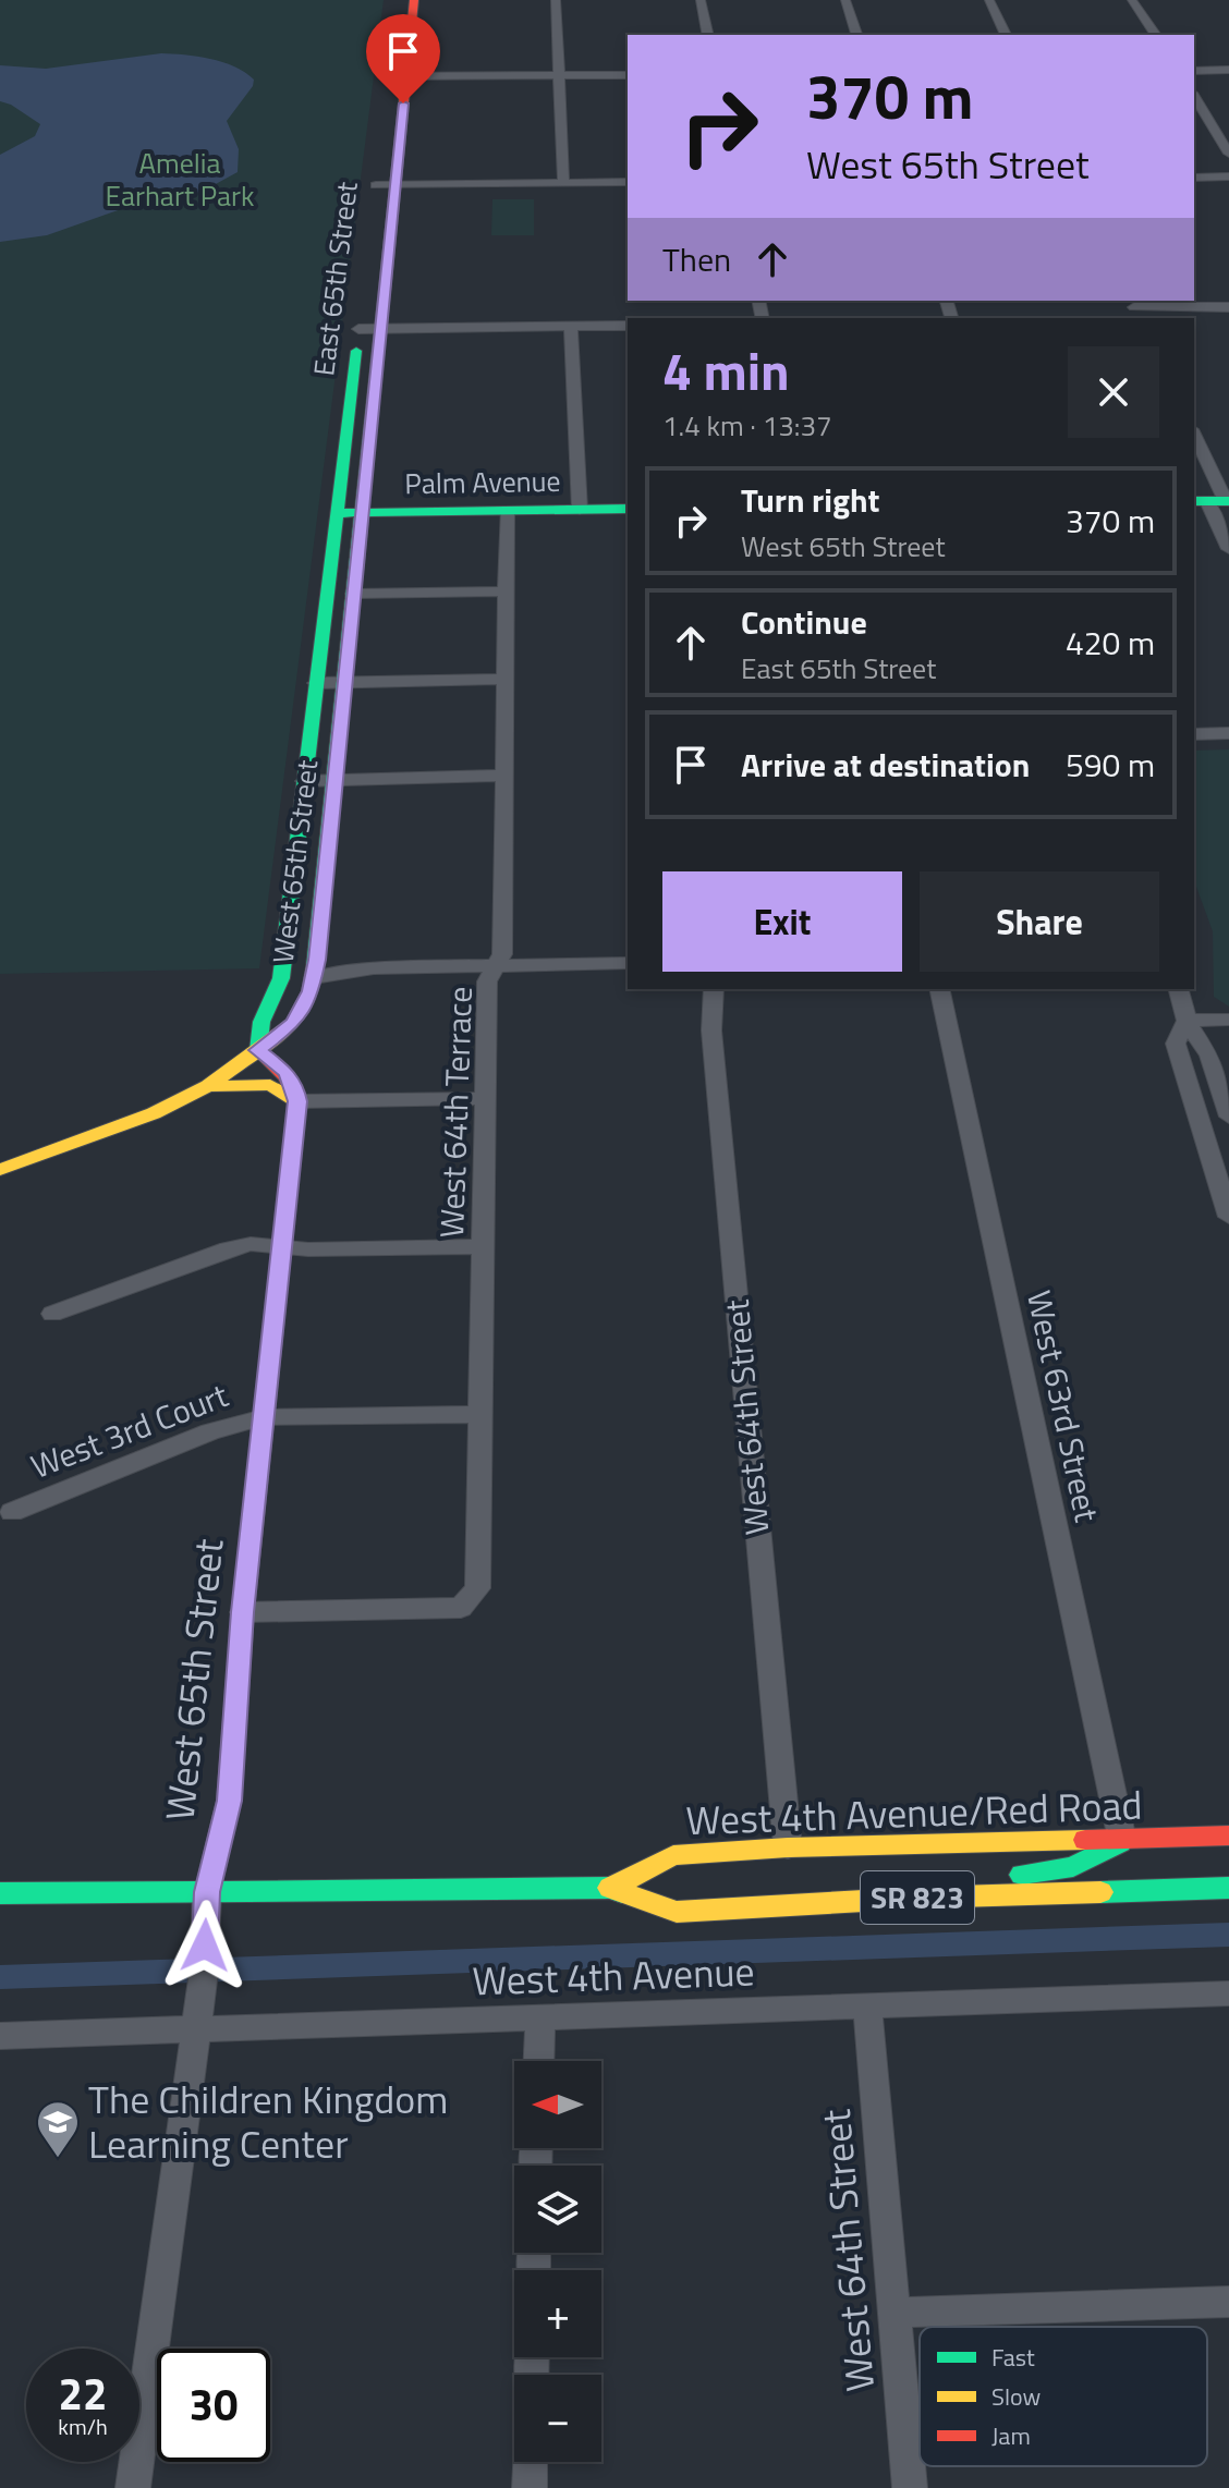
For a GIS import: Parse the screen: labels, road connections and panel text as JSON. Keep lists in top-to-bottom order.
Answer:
{
  "streets": {
    "main road": [
      "East 65th Street",
      "Palm Avenue",
      "West 65th Street",
      "West 4th Avenue/Red Road",
      "SR 823"
    ],
    "street": [
      "West 64th Terrace",
      "West 63rd Street",
      "West 64th Street",
      "West 3rd Court",
      "West 4th Avenue"
    ]
  },
  "crossings": [
    ["East 65th Street", "Palm Avenue"],
    ["East 65th Street", "West 65th Street"],
    ["Palm Avenue", "West 65th Street"],
    ["Palm Avenue", "West 64th Terrace"],
    ["West 65th Street", "West 64th Terrace"],
    ["West 65th Street", "West 3rd Court"],
    ["West 65th Street", "West 4th Avenue/Red Road"],
    ["West 65th Street", "West 4th Avenue"],
    ["West 64th Terrace", "West 3rd Court"],
    ["West 63rd Street", "West 4th Avenue/Red Road"],
    ["West 64th Street", "West 4th Avenue/Red Road"],
    ["West 64th Street", "West 4th Avenue"]
  ],
  "parks": ["Amelia Earhart Park"],
  "places": {
    "school or university": ["The Children Kingdom Learning Center"]
  },
  "legend": ["Fast", "Slow", "Jam"],
  "north": "left",
  "page": {
    "turn": ["370 m", "West 65th Street"],
    "then": "Then",
    "heading": ["4 min", "1.4 km · 13:37"],
    "list": [
      {
        "name": "Turn right",
        "note": "West 65th Street",
        "value": "370 m"
      },
      {
        "name": "Continue",
        "note": "East 65th Street",
        "value": "420 m"
      },
      {
        "name": "Arrive at destination",
        "value": "590 m"
      }
    ],
    "buttons": ["Exit", "Share"],
    "map_buttons": ["+", "−"],
    "speed": "22 km/h",
    "limit": "30"
  }
}
